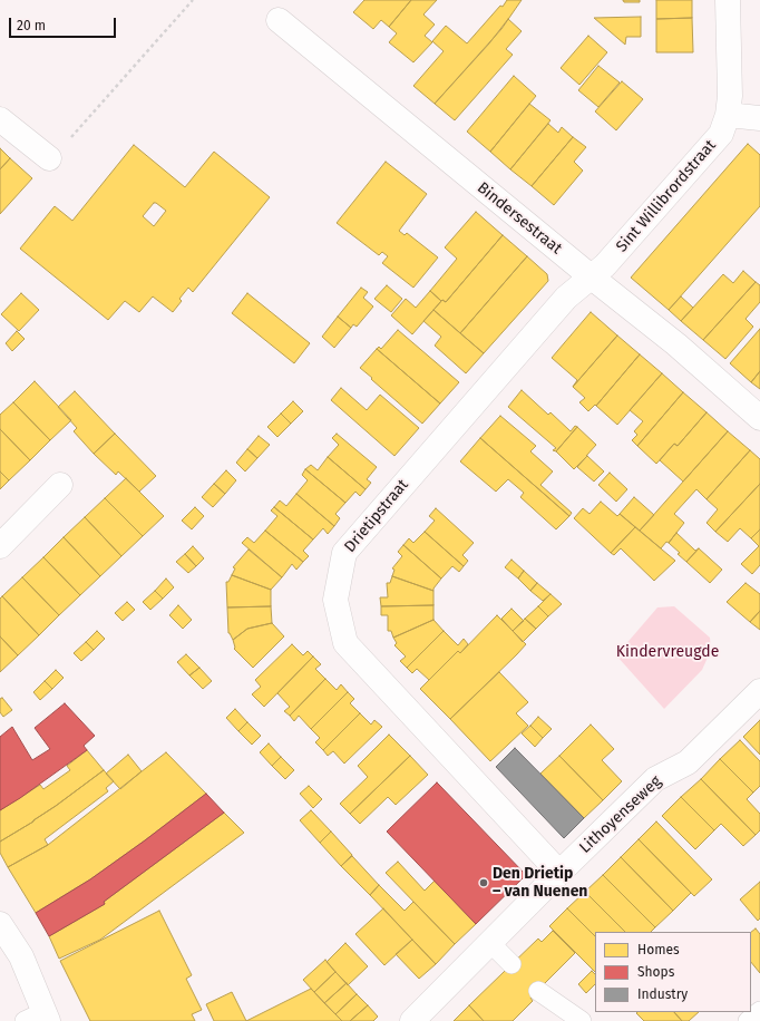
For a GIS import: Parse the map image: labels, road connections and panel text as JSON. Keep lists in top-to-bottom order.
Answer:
{
  "streets": {
    "street": [
      "Sint Willibrordstraat",
      "Bindersestraat",
      "Drietipstraat",
      "Lithoyenseweg"
    ]
  },
  "crossings": [
    ["Sint Willibrordstraat", "Bindersestraat"],
    ["Sint Willibrordstraat", "Drietipstraat"],
    ["Bindersestraat", "Drietipstraat"],
    ["Drietipstraat", "Lithoyenseweg"]
  ],
  "parks": ["Kindervreugde"],
  "places": ["Den Drietip – van Nuenen"],
  "legend": ["Homes", "Shops", "Industry"],
  "scale_bar": "20 m"
}
